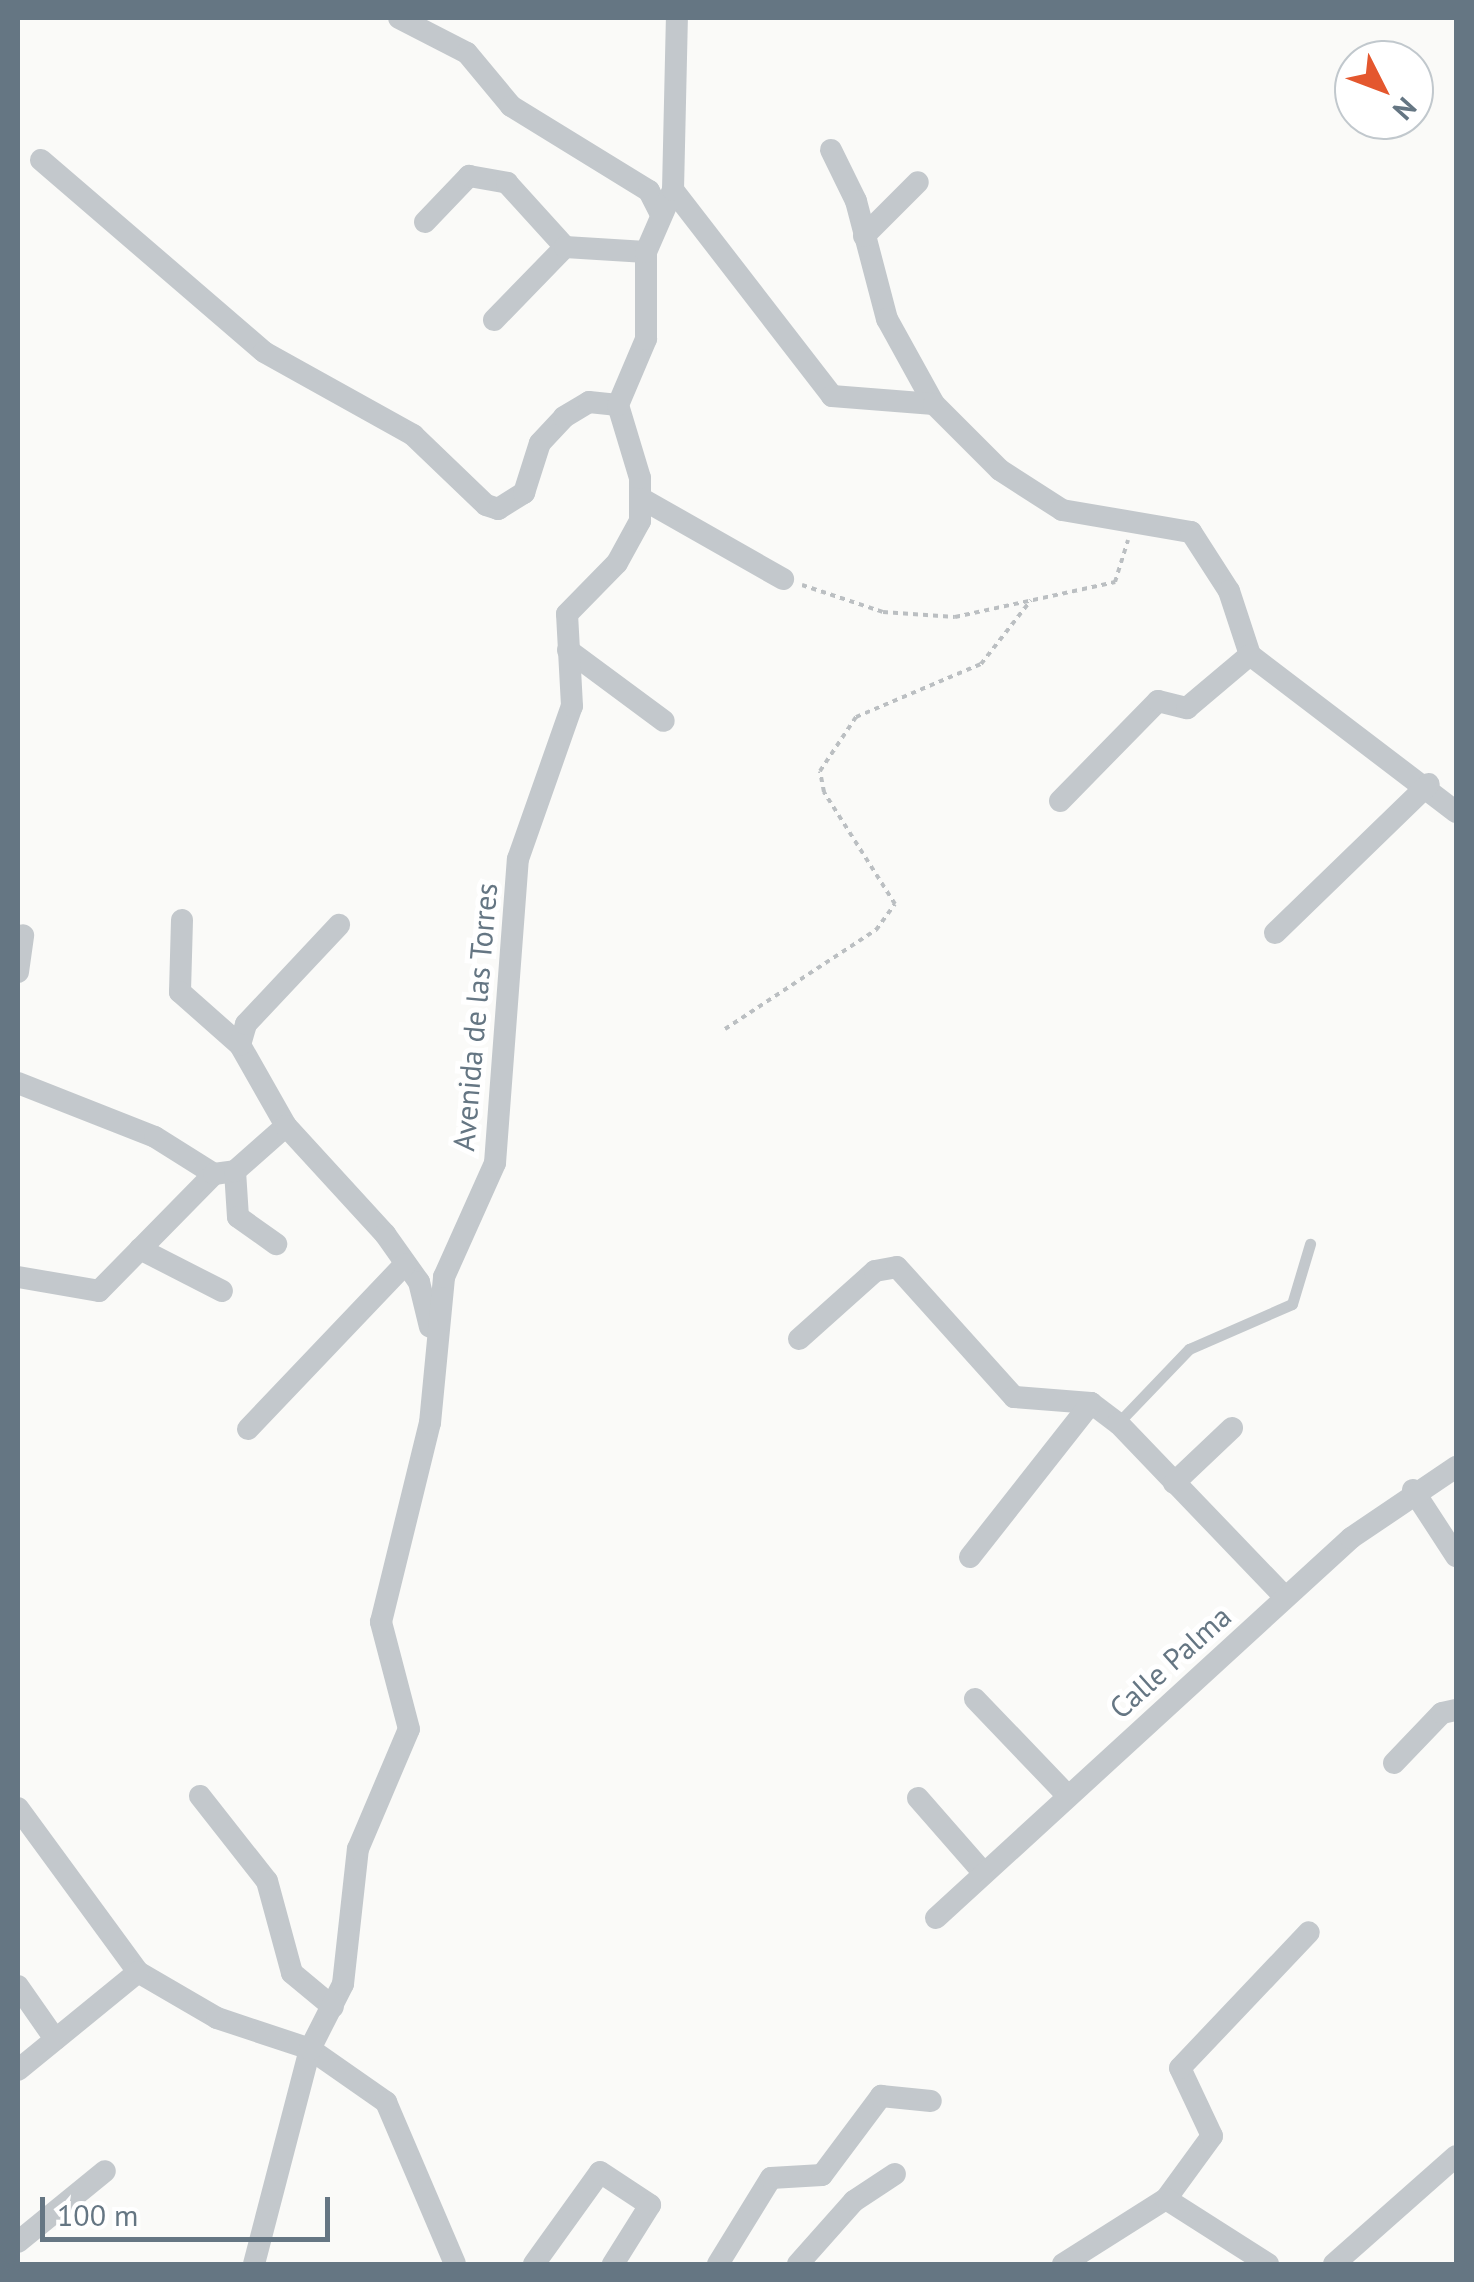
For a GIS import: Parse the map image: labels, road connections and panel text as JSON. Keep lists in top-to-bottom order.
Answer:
{
  "streets": {
    "street": ["Avenida de las Torres", "Calle Palma"]
  },
  "scale_bar": "100 m",
  "north": "bottom right"
}
